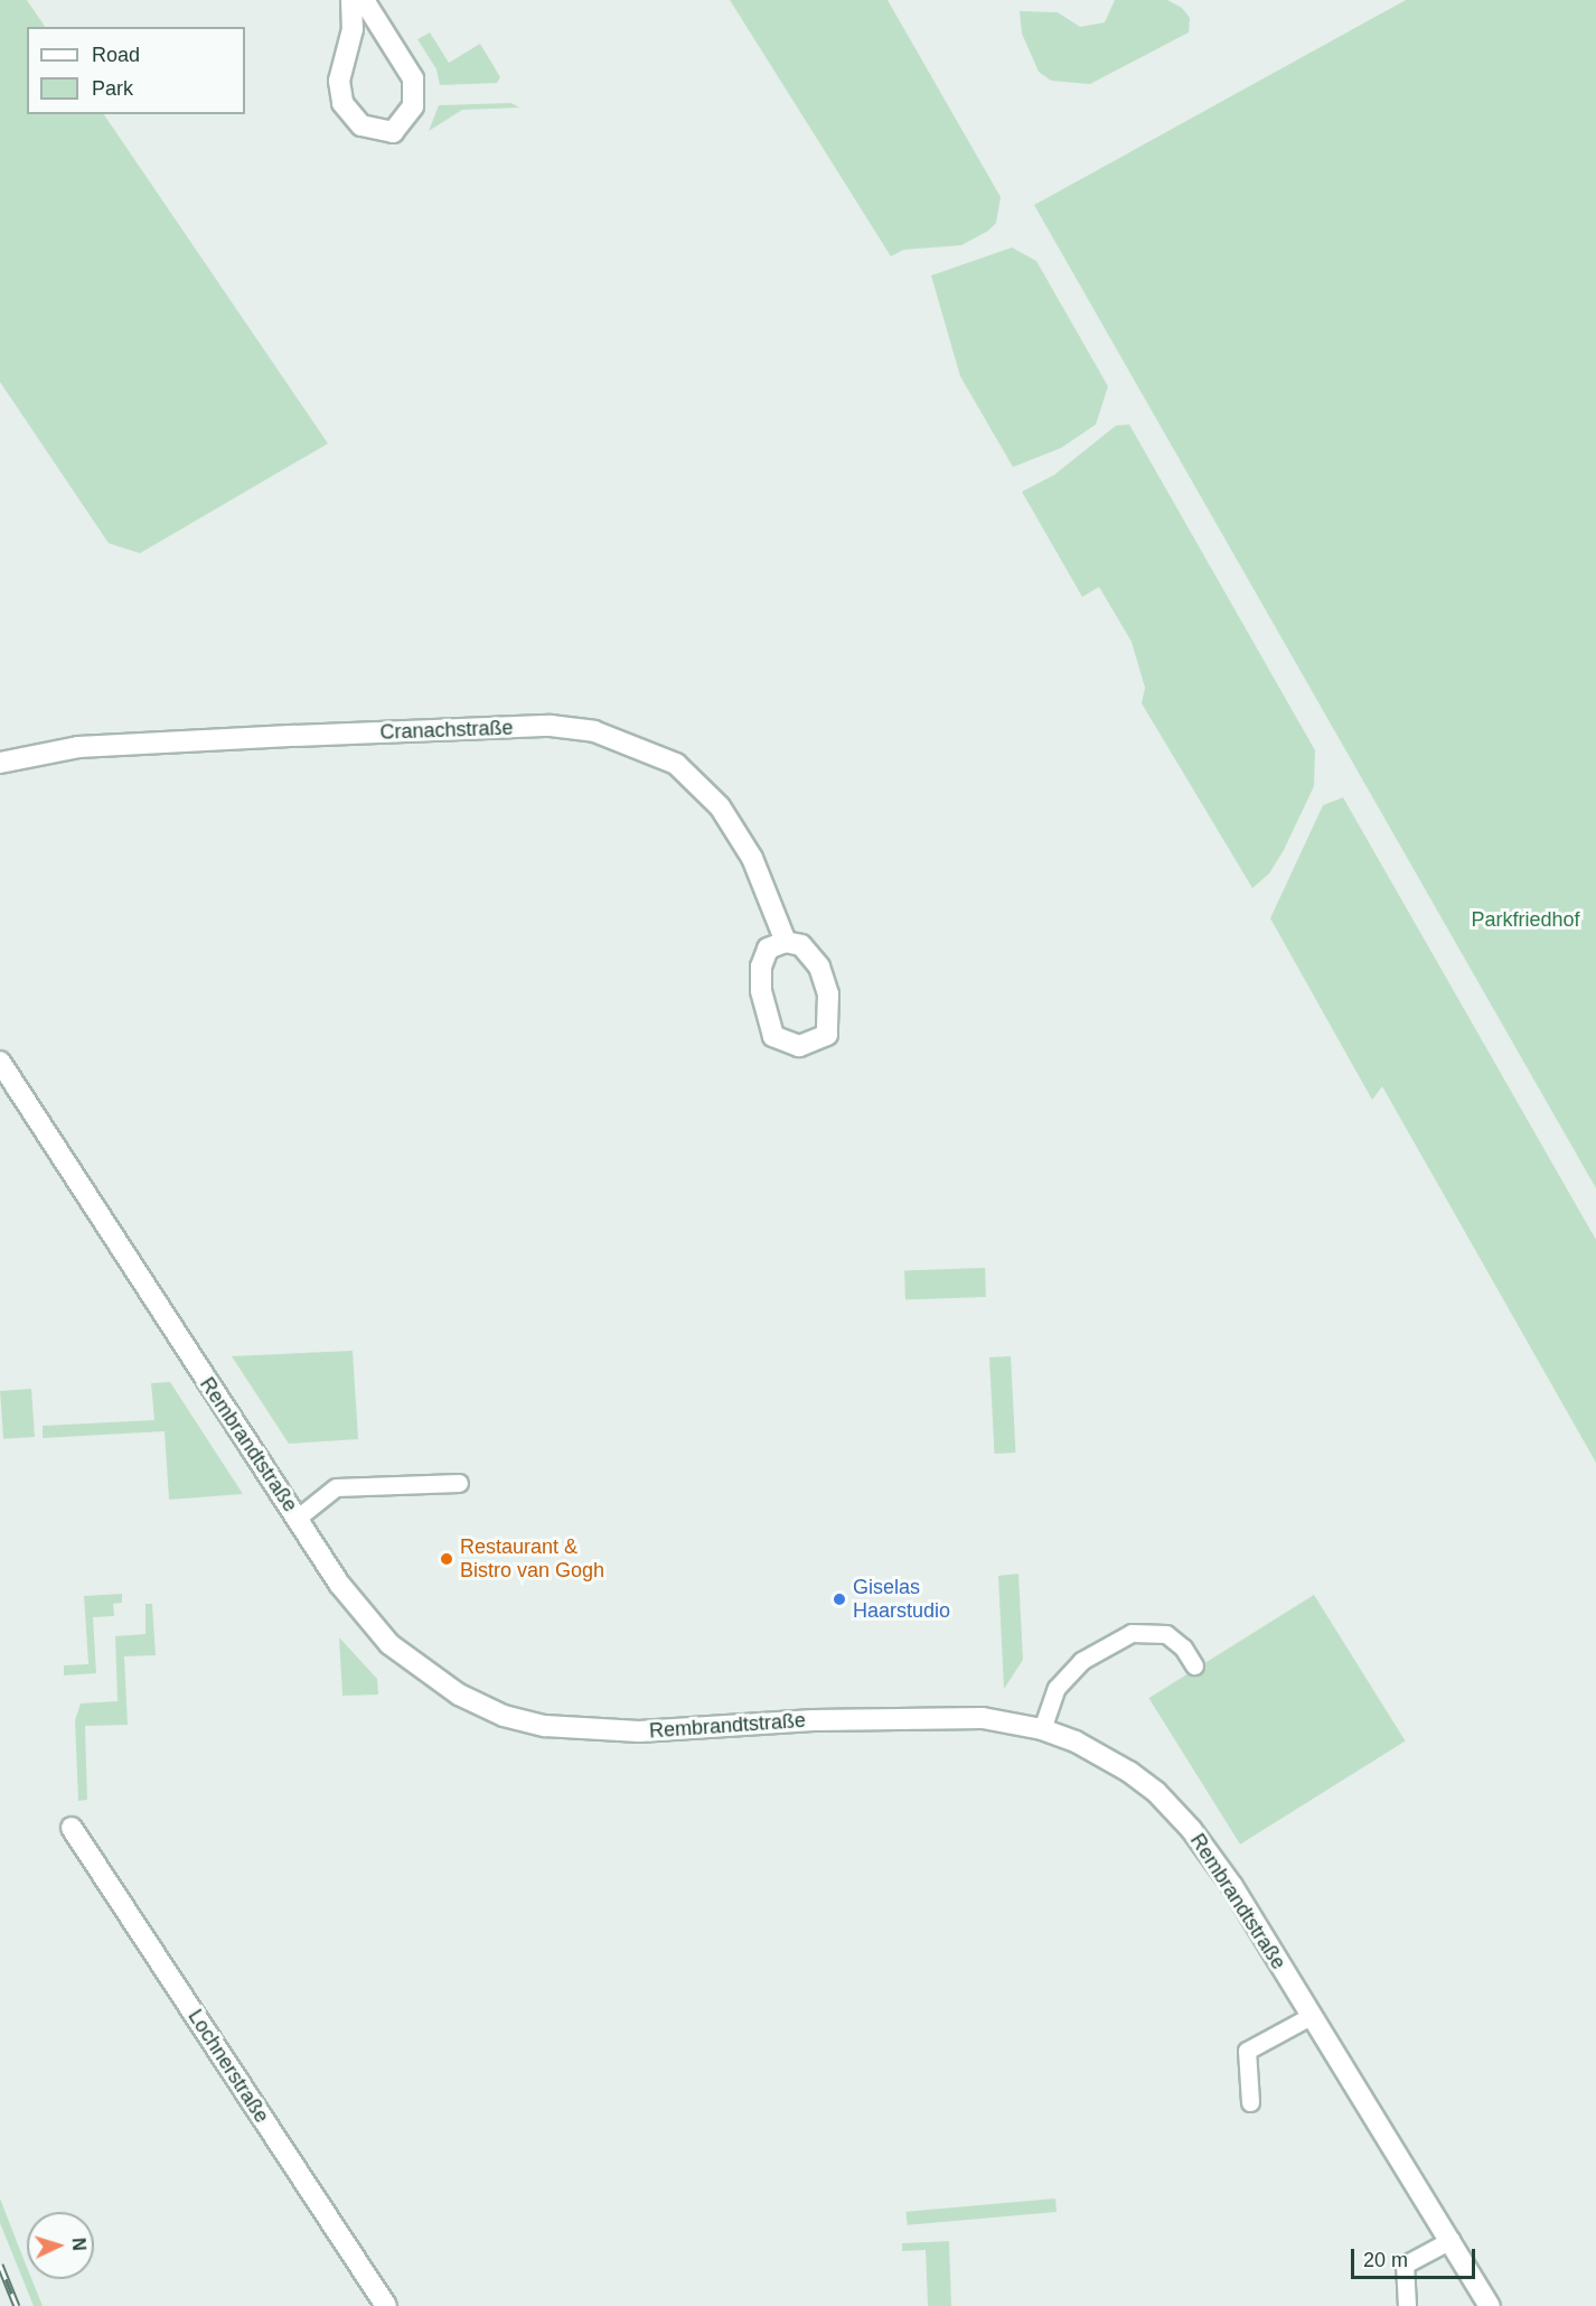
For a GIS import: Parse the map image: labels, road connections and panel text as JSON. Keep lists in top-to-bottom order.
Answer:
{
  "streets": {
    "street": ["Cranachstraße", "Rembrandtstraße", "Lochnerstraße"]
  },
  "parks": ["Parkfriedhof"],
  "places": ["Restaurant & Bistro van Gogh", "Giselas Haarstudio"],
  "legend": ["Road", "Park"],
  "scale_bar": "20 m",
  "north": "right"
}
